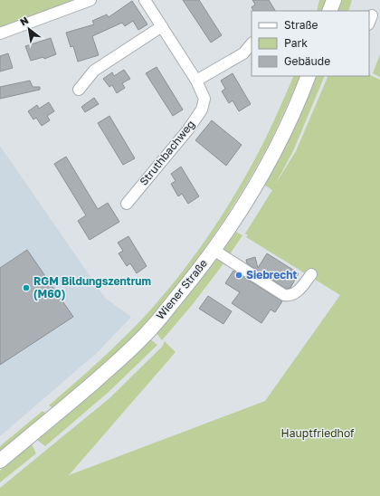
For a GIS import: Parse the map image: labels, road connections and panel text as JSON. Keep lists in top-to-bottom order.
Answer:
{
  "streets": {
    "main road": ["Wiener Straße"],
    "street": ["Struthbachweg"]
  },
  "parks": ["Hauptfriedhof"],
  "places": ["Siebrecht", "RGM Bildungszentrum (M60)"],
  "legend": ["Straße", "Park", "Gebäude"],
  "north": "top left"
}
